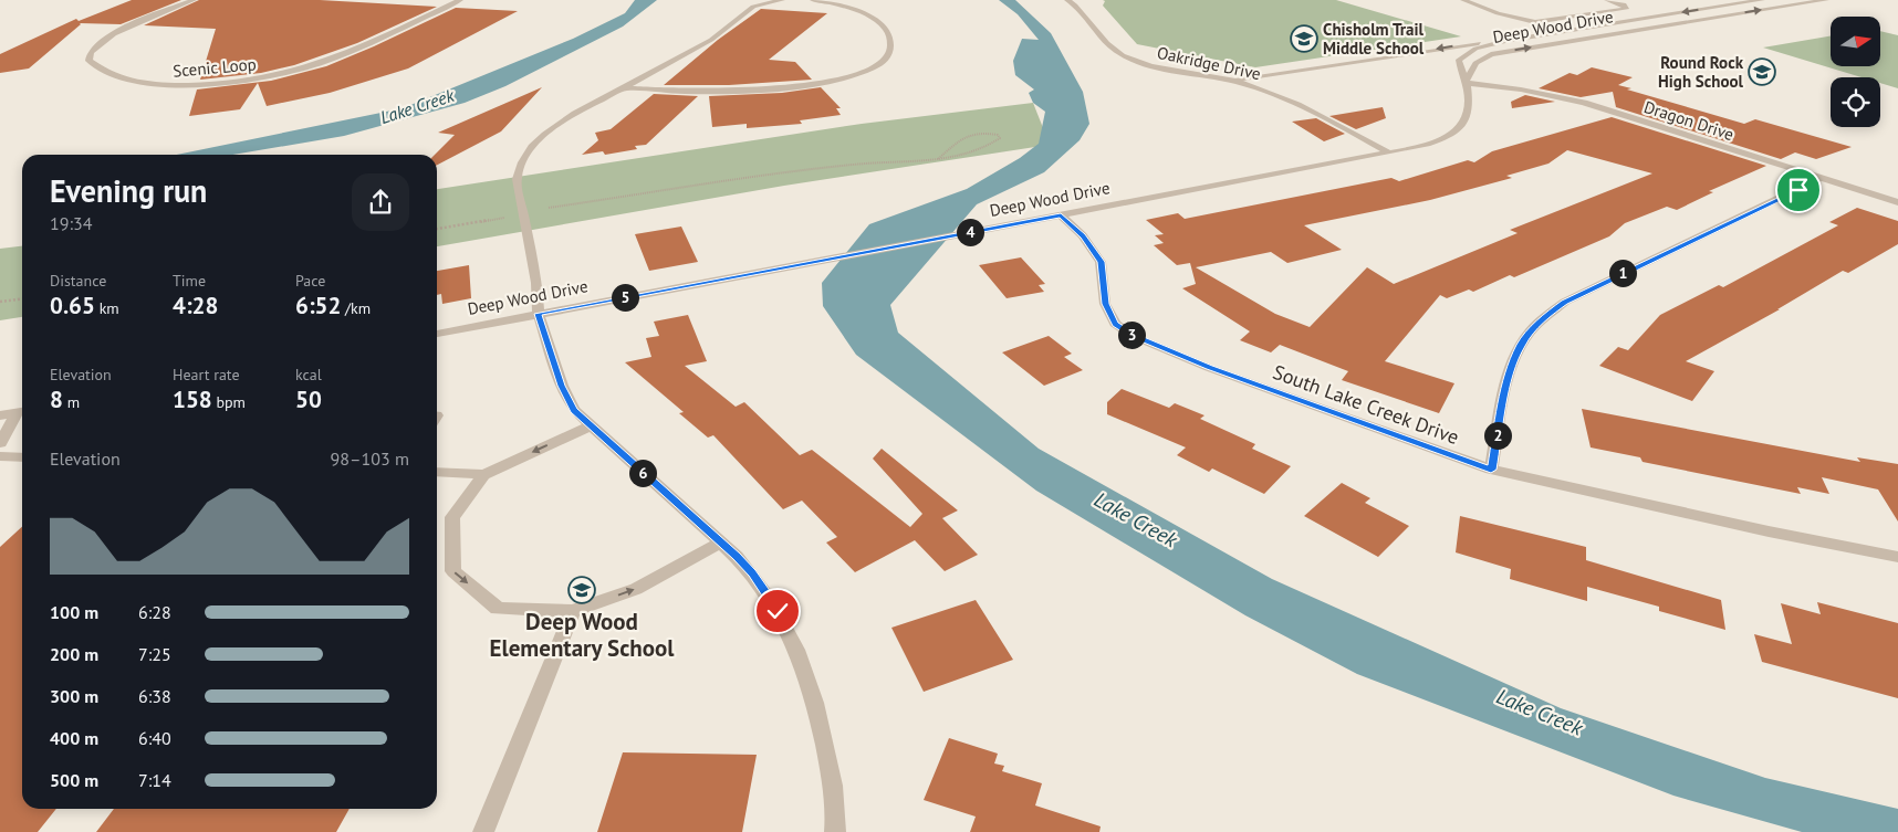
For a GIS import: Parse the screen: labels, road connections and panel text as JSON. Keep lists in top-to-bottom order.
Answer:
{
  "streets": {
    "street": [
      "Deep Wood Drive",
      "Oakridge Drive",
      "Scenic Loop",
      "Dragon Drive",
      "South Lake Creek Drive"
    ]
  },
  "crossings": [
    ["Deep Wood Drive", "Oakridge Drive"],
    ["Deep Wood Drive", "Dragon Drive"],
    ["Deep Wood Drive", "South Lake Creek Drive"]
  ],
  "water": ["Lake Creek"],
  "places": {
    "school or university": ["Chisholm Trail Middle School", "Round Rock High School", "Deep Wood Elementary School"]
  },
  "north": "right",
  "page": {
    "heading": ["Evening run", "19:34"],
    "pins": [
      "4",
      "1",
      "5",
      "3",
      "2",
      "6"
    ],
    "stats": [
      ["Distance", "0.65 km"],
      ["Time", "4:28"],
      ["Pace", "6:52 /km"],
      ["Elevation", "8 m"],
      ["Heart rate", "158 bpm"],
      ["kcal", "50"]
    ],
    "chart": ["Elevation", "98–103 m"],
    "list": [
      {
        "name": "100 m",
        "note": "6:28"
      },
      {
        "name": "200 m",
        "note": "7:25"
      },
      {
        "name": "300 m",
        "note": "6:38"
      },
      {
        "name": "400 m",
        "note": "6:40"
      },
      {
        "name": "500 m",
        "note": "7:14"
      }
    ]
  }
}
